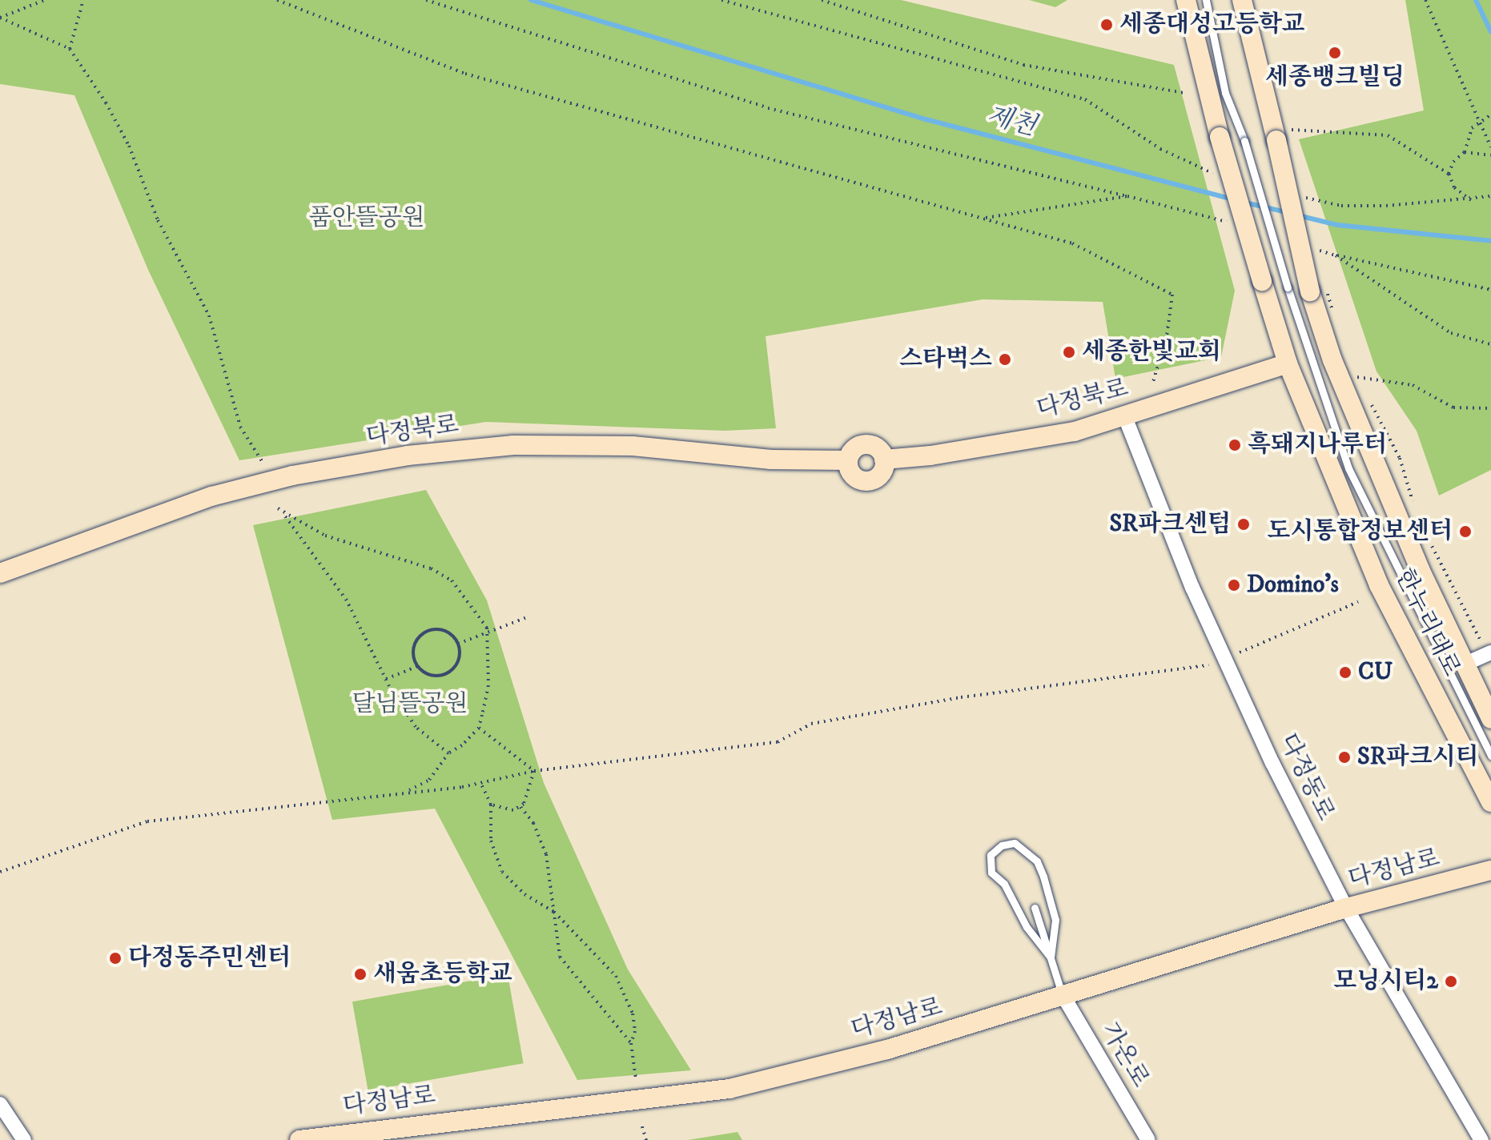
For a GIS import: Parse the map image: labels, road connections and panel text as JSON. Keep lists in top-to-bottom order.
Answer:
{
  "streets": {
    "street": [
      "다정북로",
      "한누리대로",
      "다정동로",
      "다정남로",
      "가온로"
    ]
  },
  "crossings": [
    ["다정북로", "한누리대로"],
    ["다정북로", "다정동로"],
    ["다정동로", "다정남로"],
    ["다정남로", "가온로"]
  ],
  "water": ["제천"],
  "parks": ["품안뜰공원", "달님뜰공원"],
  "places": [
    "세종대성고등학교",
    "세종뱅크빌딩",
    "세종한빛교회",
    "스타벅스",
    "흑돼지나루터",
    "SR파크센텀",
    "도시통합정보센터",
    "Domino's",
    "CU",
    "SR파크시티",
    "다정동주민센터",
    "새움초등학교",
    "모닝시티2"
  ]
}
